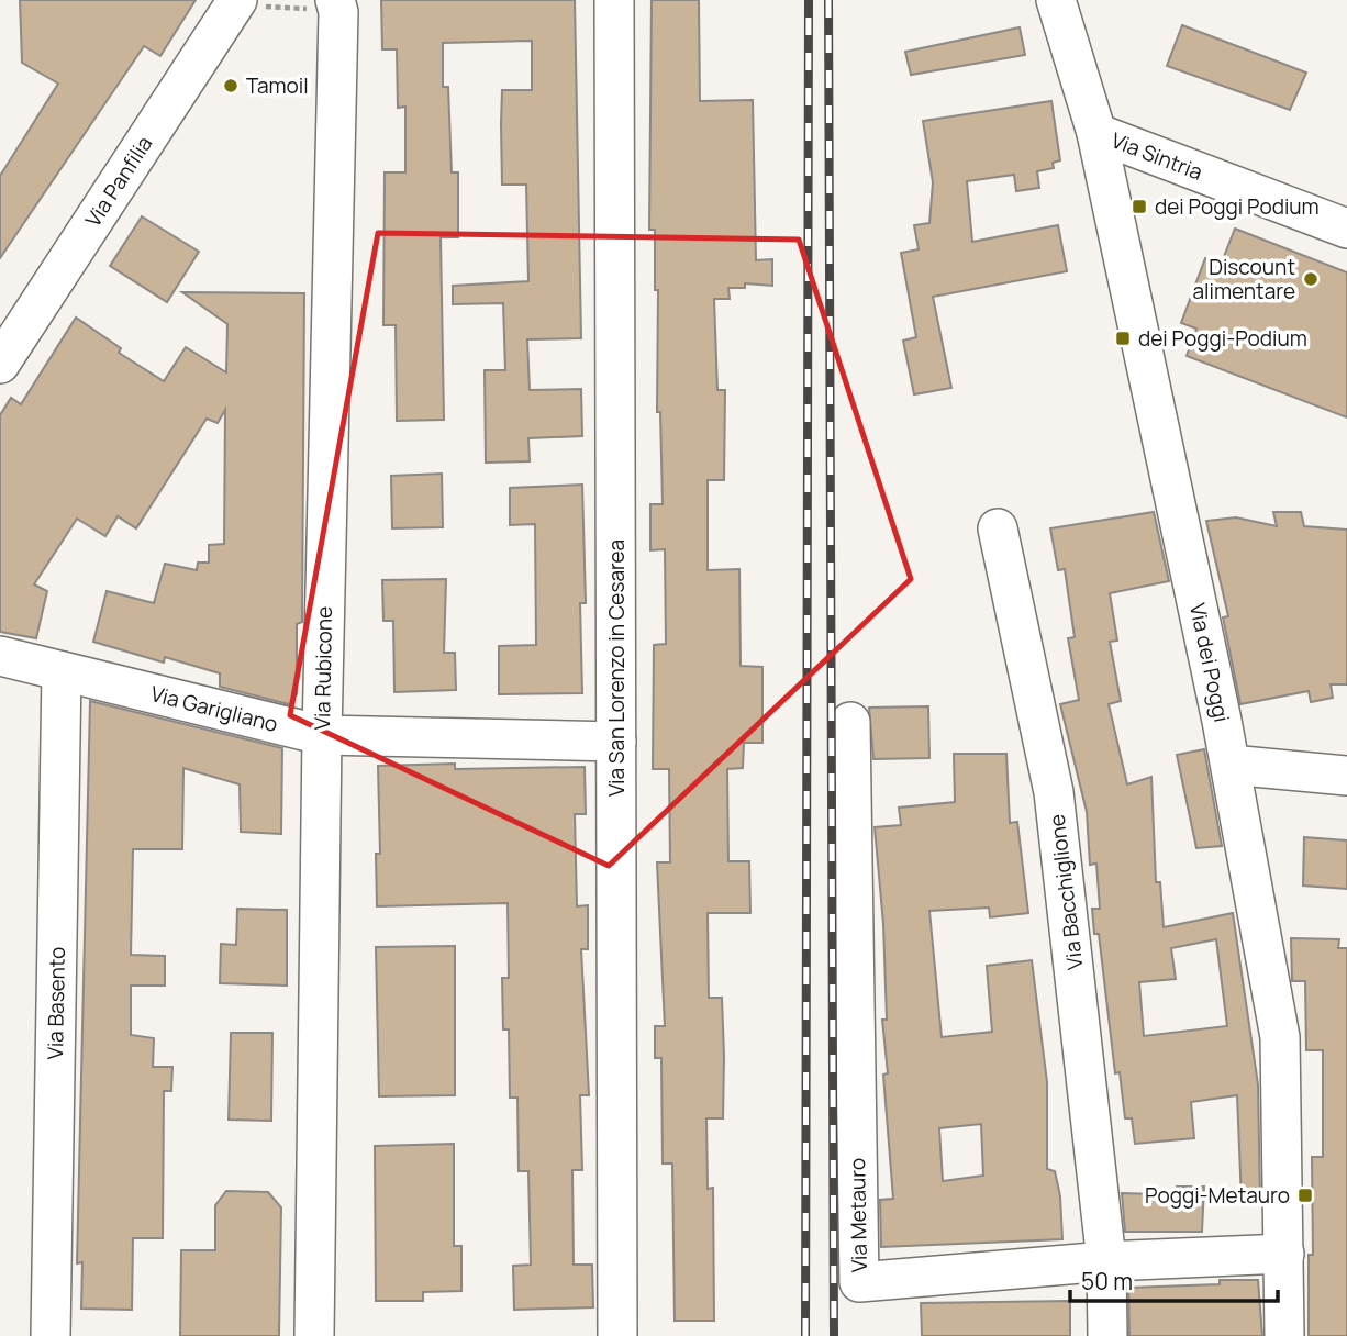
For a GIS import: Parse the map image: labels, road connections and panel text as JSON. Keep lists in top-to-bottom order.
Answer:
{
  "streets": {
    "street": [
      "Via Sintria",
      "Via Panfilia",
      "Via dei Poggi",
      "Via Rubicone",
      "Via San Lorenzo in Cesarea",
      "Via Garigliano",
      "Via Bacchiglione",
      "Via Basento",
      "Via Metauro"
    ]
  },
  "crossings": [
    ["Via Sintria", "Via dei Poggi"],
    ["Via dei Poggi", "Via Metauro"],
    ["Via Rubicone", "Via Garigliano"],
    ["Via San Lorenzo in Cesarea", "Via Garigliano"],
    ["Via Garigliano", "Via Basento"],
    ["Via Bacchiglione", "Via Metauro"]
  ],
  "places": {
    "other": ["Tamoil", "Discount alimentare"],
    "transit": ["dei Poggi Podium", "dei Poggi-Podium", "Poggi-Metauro"]
  },
  "scale_bar": "50 m"
}
